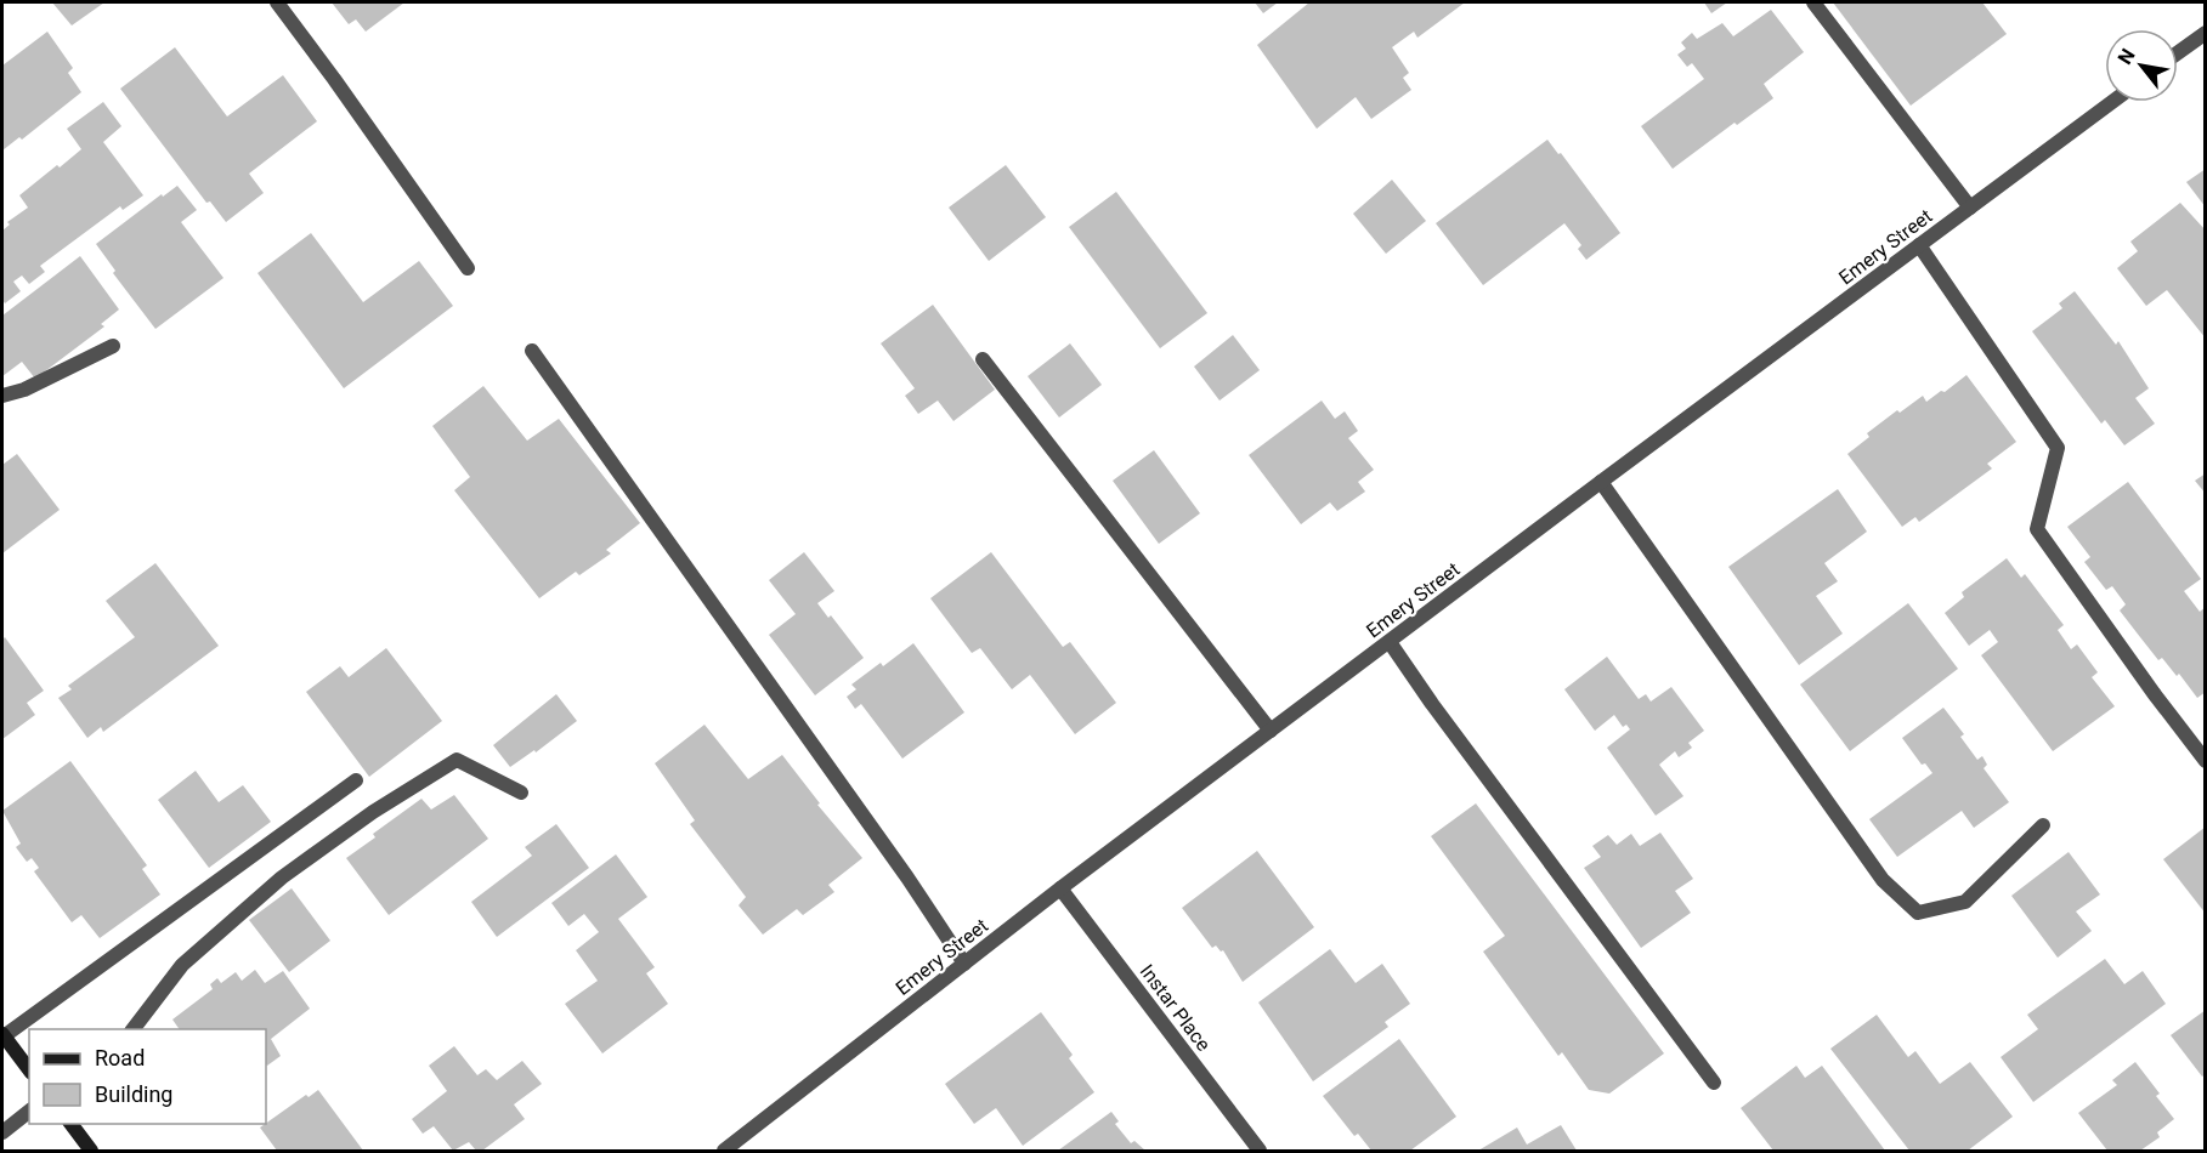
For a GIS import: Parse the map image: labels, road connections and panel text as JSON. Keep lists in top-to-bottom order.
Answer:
{
  "streets": {
    "street": ["Emery Street", "Instar Place"]
  },
  "crossings": [
    ["Emery Street", "Instar Place"]
  ],
  "legend": ["Road", "Building"],
  "north": "top left"
}
